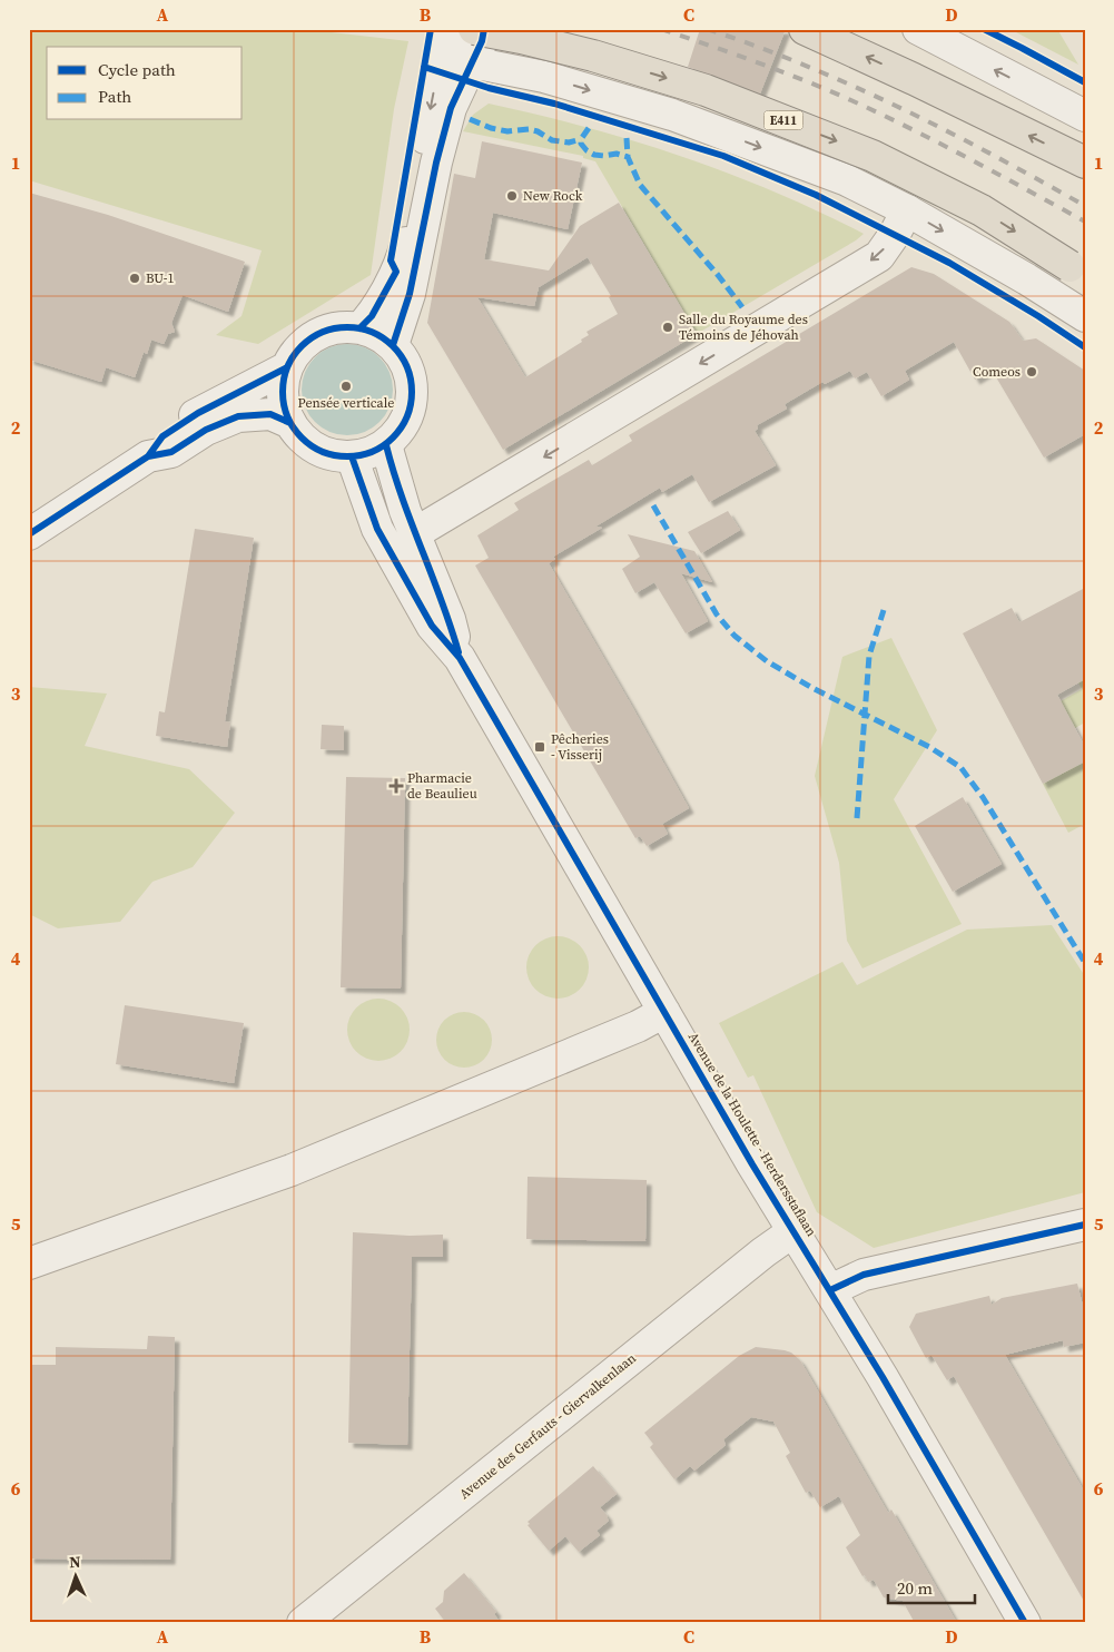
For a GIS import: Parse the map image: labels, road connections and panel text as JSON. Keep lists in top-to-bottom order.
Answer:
{
  "streets": {
    "highway": ["E411"],
    "street": ["Avenue de la Houlette - Herdersstaflaan", "Avenue des Gerfauts - Giervalkenlaan"]
  },
  "crossings": [
    ["Avenue de la Houlette - Herdersstaflaan", "Avenue des Gerfauts - Giervalkenlaan"]
  ],
  "places": {
    "other": [
      "New Rock",
      "BU-1",
      "Salle du Royaume des Témoins de Jéhovah",
      "Comeos",
      "Pensée verticale"
    ],
    "transit": ["Pêcheries - Visserij"],
    "health": ["Pharmacie de Beaulieu"]
  },
  "legend": ["Cycle path", "Path"],
  "scale_bar": "20 m",
  "north": "top",
  "grid": {
    "columns": [
      "A",
      "B",
      "C",
      "D"
    ],
    "rows": [
      "1",
      "2",
      "3",
      "4",
      "5",
      "6"
    ]
  }
}
